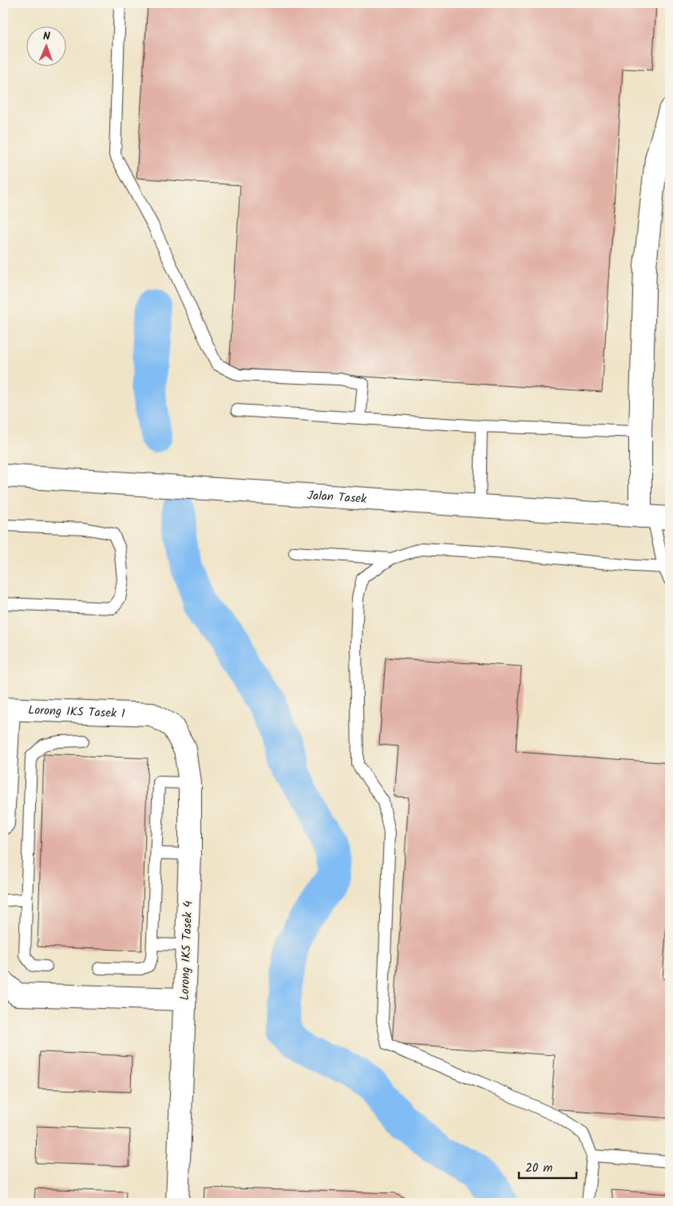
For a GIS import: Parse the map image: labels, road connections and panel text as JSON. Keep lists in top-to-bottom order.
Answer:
{
  "streets": {
    "street": ["Jalan Tasek", "Lorong IKS Tasek 1", "Lorong IKS Tasek 4"]
  },
  "crossings": [
    ["Lorong IKS Tasek 1", "Lorong IKS Tasek 4"]
  ],
  "scale_bar": "20 m",
  "north": "top"
}
